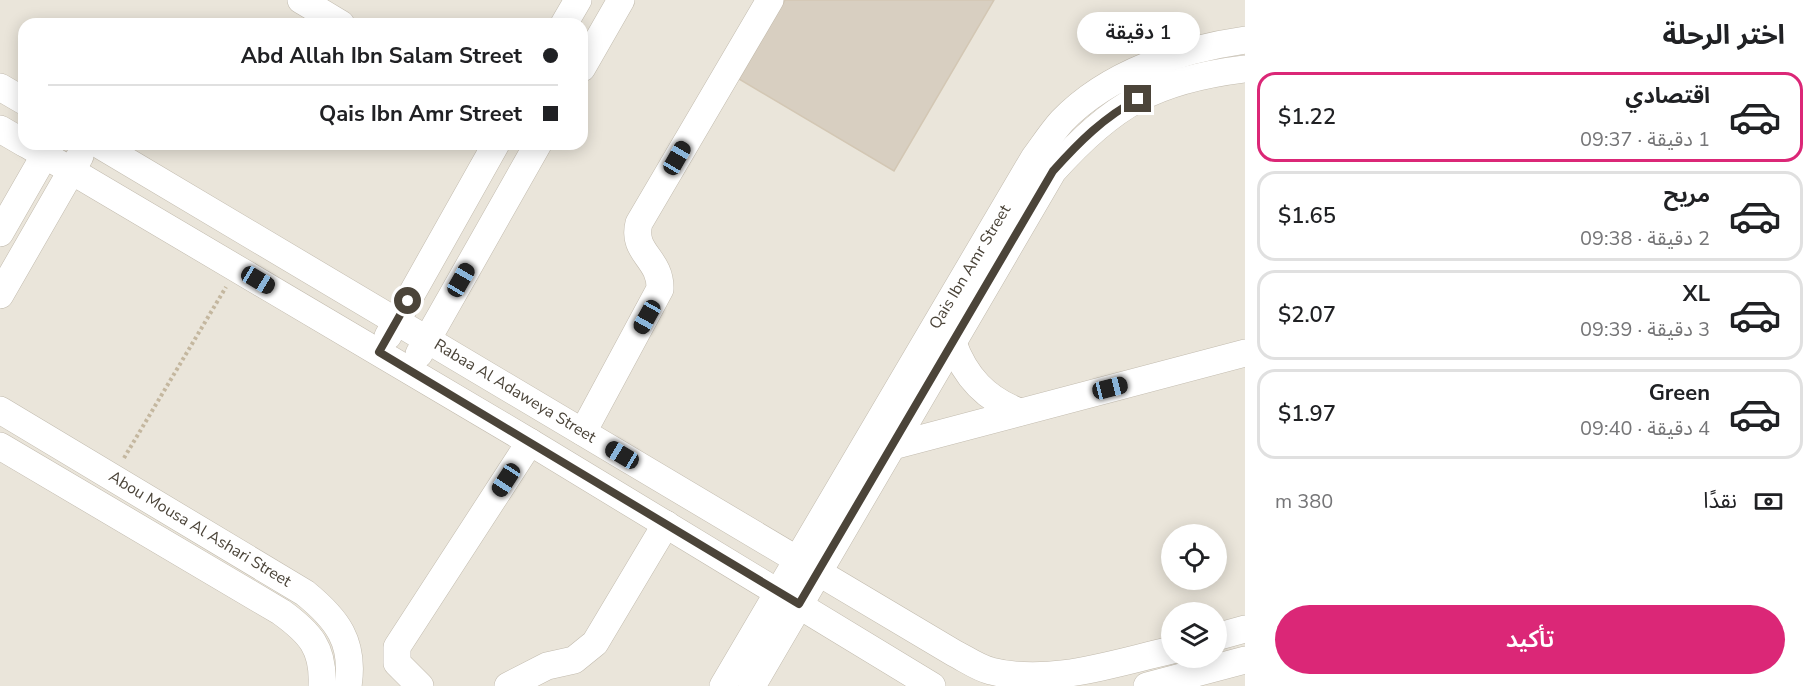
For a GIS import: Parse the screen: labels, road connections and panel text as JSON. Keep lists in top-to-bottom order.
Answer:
{
  "streets": {
    "street": ["Qais Ibn Amr Street", "Rabaa Al Adaweya Street", "Abou Mousa Al Ashari Street"]
  },
  "crossings": [
    ["Qais Ibn Amr Street", "Rabaa Al Adaweya Street"]
  ],
  "page": {
    "heading": "اختر الرحلة",
    "bubble": "1 دقيقة",
    "banner": ["Abd Allah Ibn Salam Street", "Qais Ibn Amr Street"],
    "list": [
      {
        "name": "اقتصادي",
        "note": "1 دقيقة · 09:37",
        "value": "$1.22"
      },
      {
        "name": "مريح",
        "note": "2 دقيقة · 09:38",
        "value": "$1.65"
      },
      {
        "name": "XL",
        "note": "3 دقيقة · 09:39",
        "value": "$2.07"
      },
      {
        "name": "Green",
        "note": "4 دقيقة · 09:40",
        "value": "$1.97"
      }
    ],
    "pay": ["نقدًا", "380 m"],
    "buttons": "تأكيد"
  }
}
